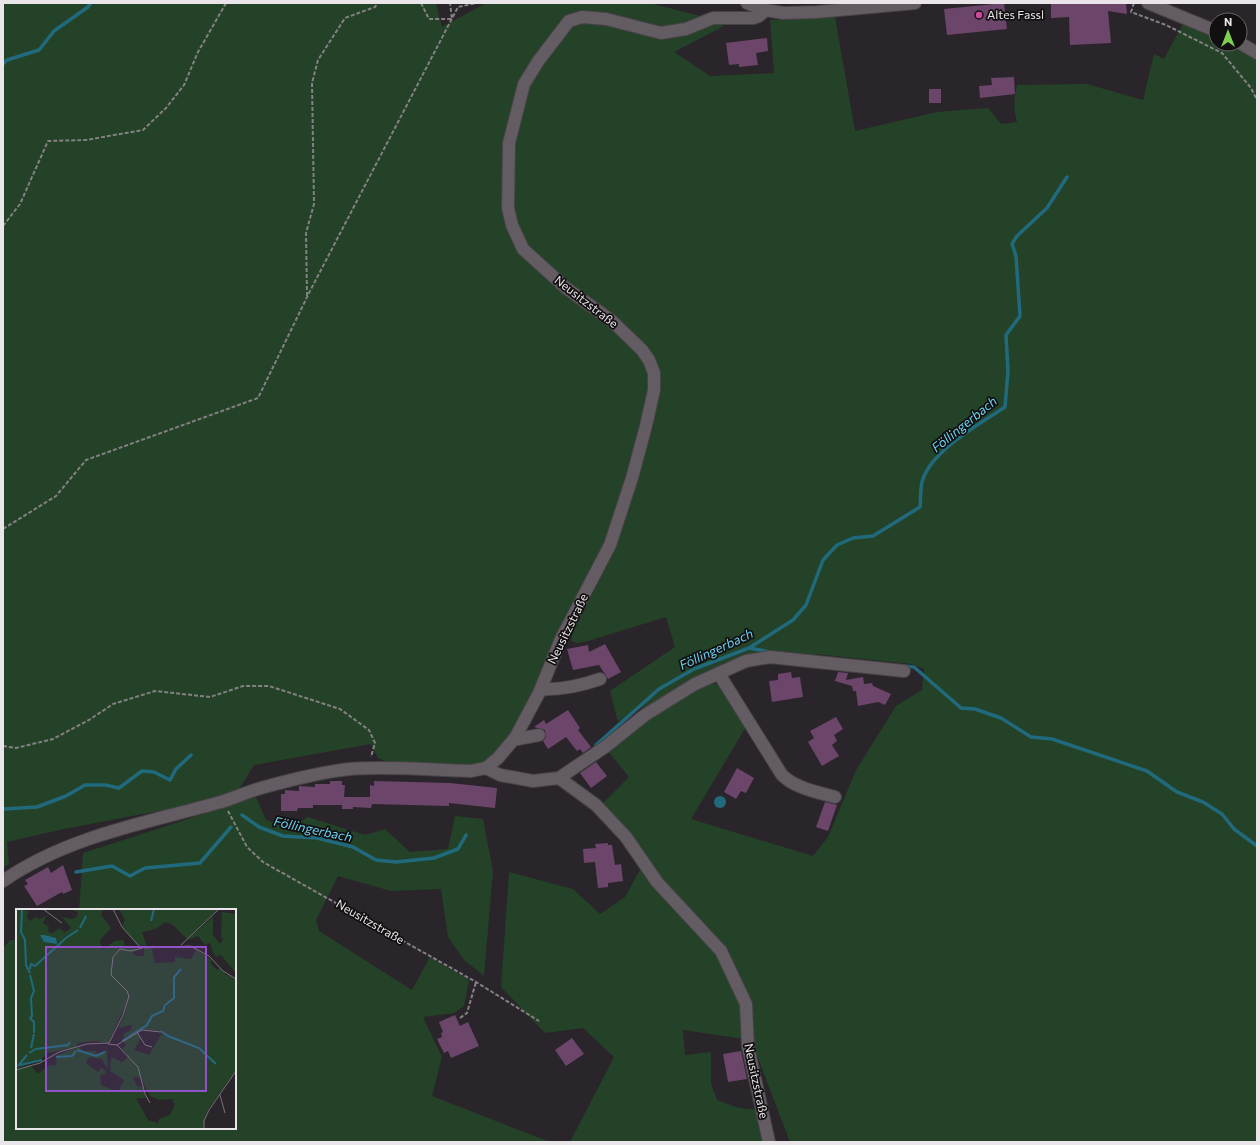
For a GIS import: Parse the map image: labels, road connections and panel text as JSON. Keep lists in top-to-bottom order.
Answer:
{
  "streets": {
    "street": ["Neusitzstraße"]
  },
  "water": ["Föllingerbach"],
  "places": ["Altes Fassl"],
  "north": "top"
}
